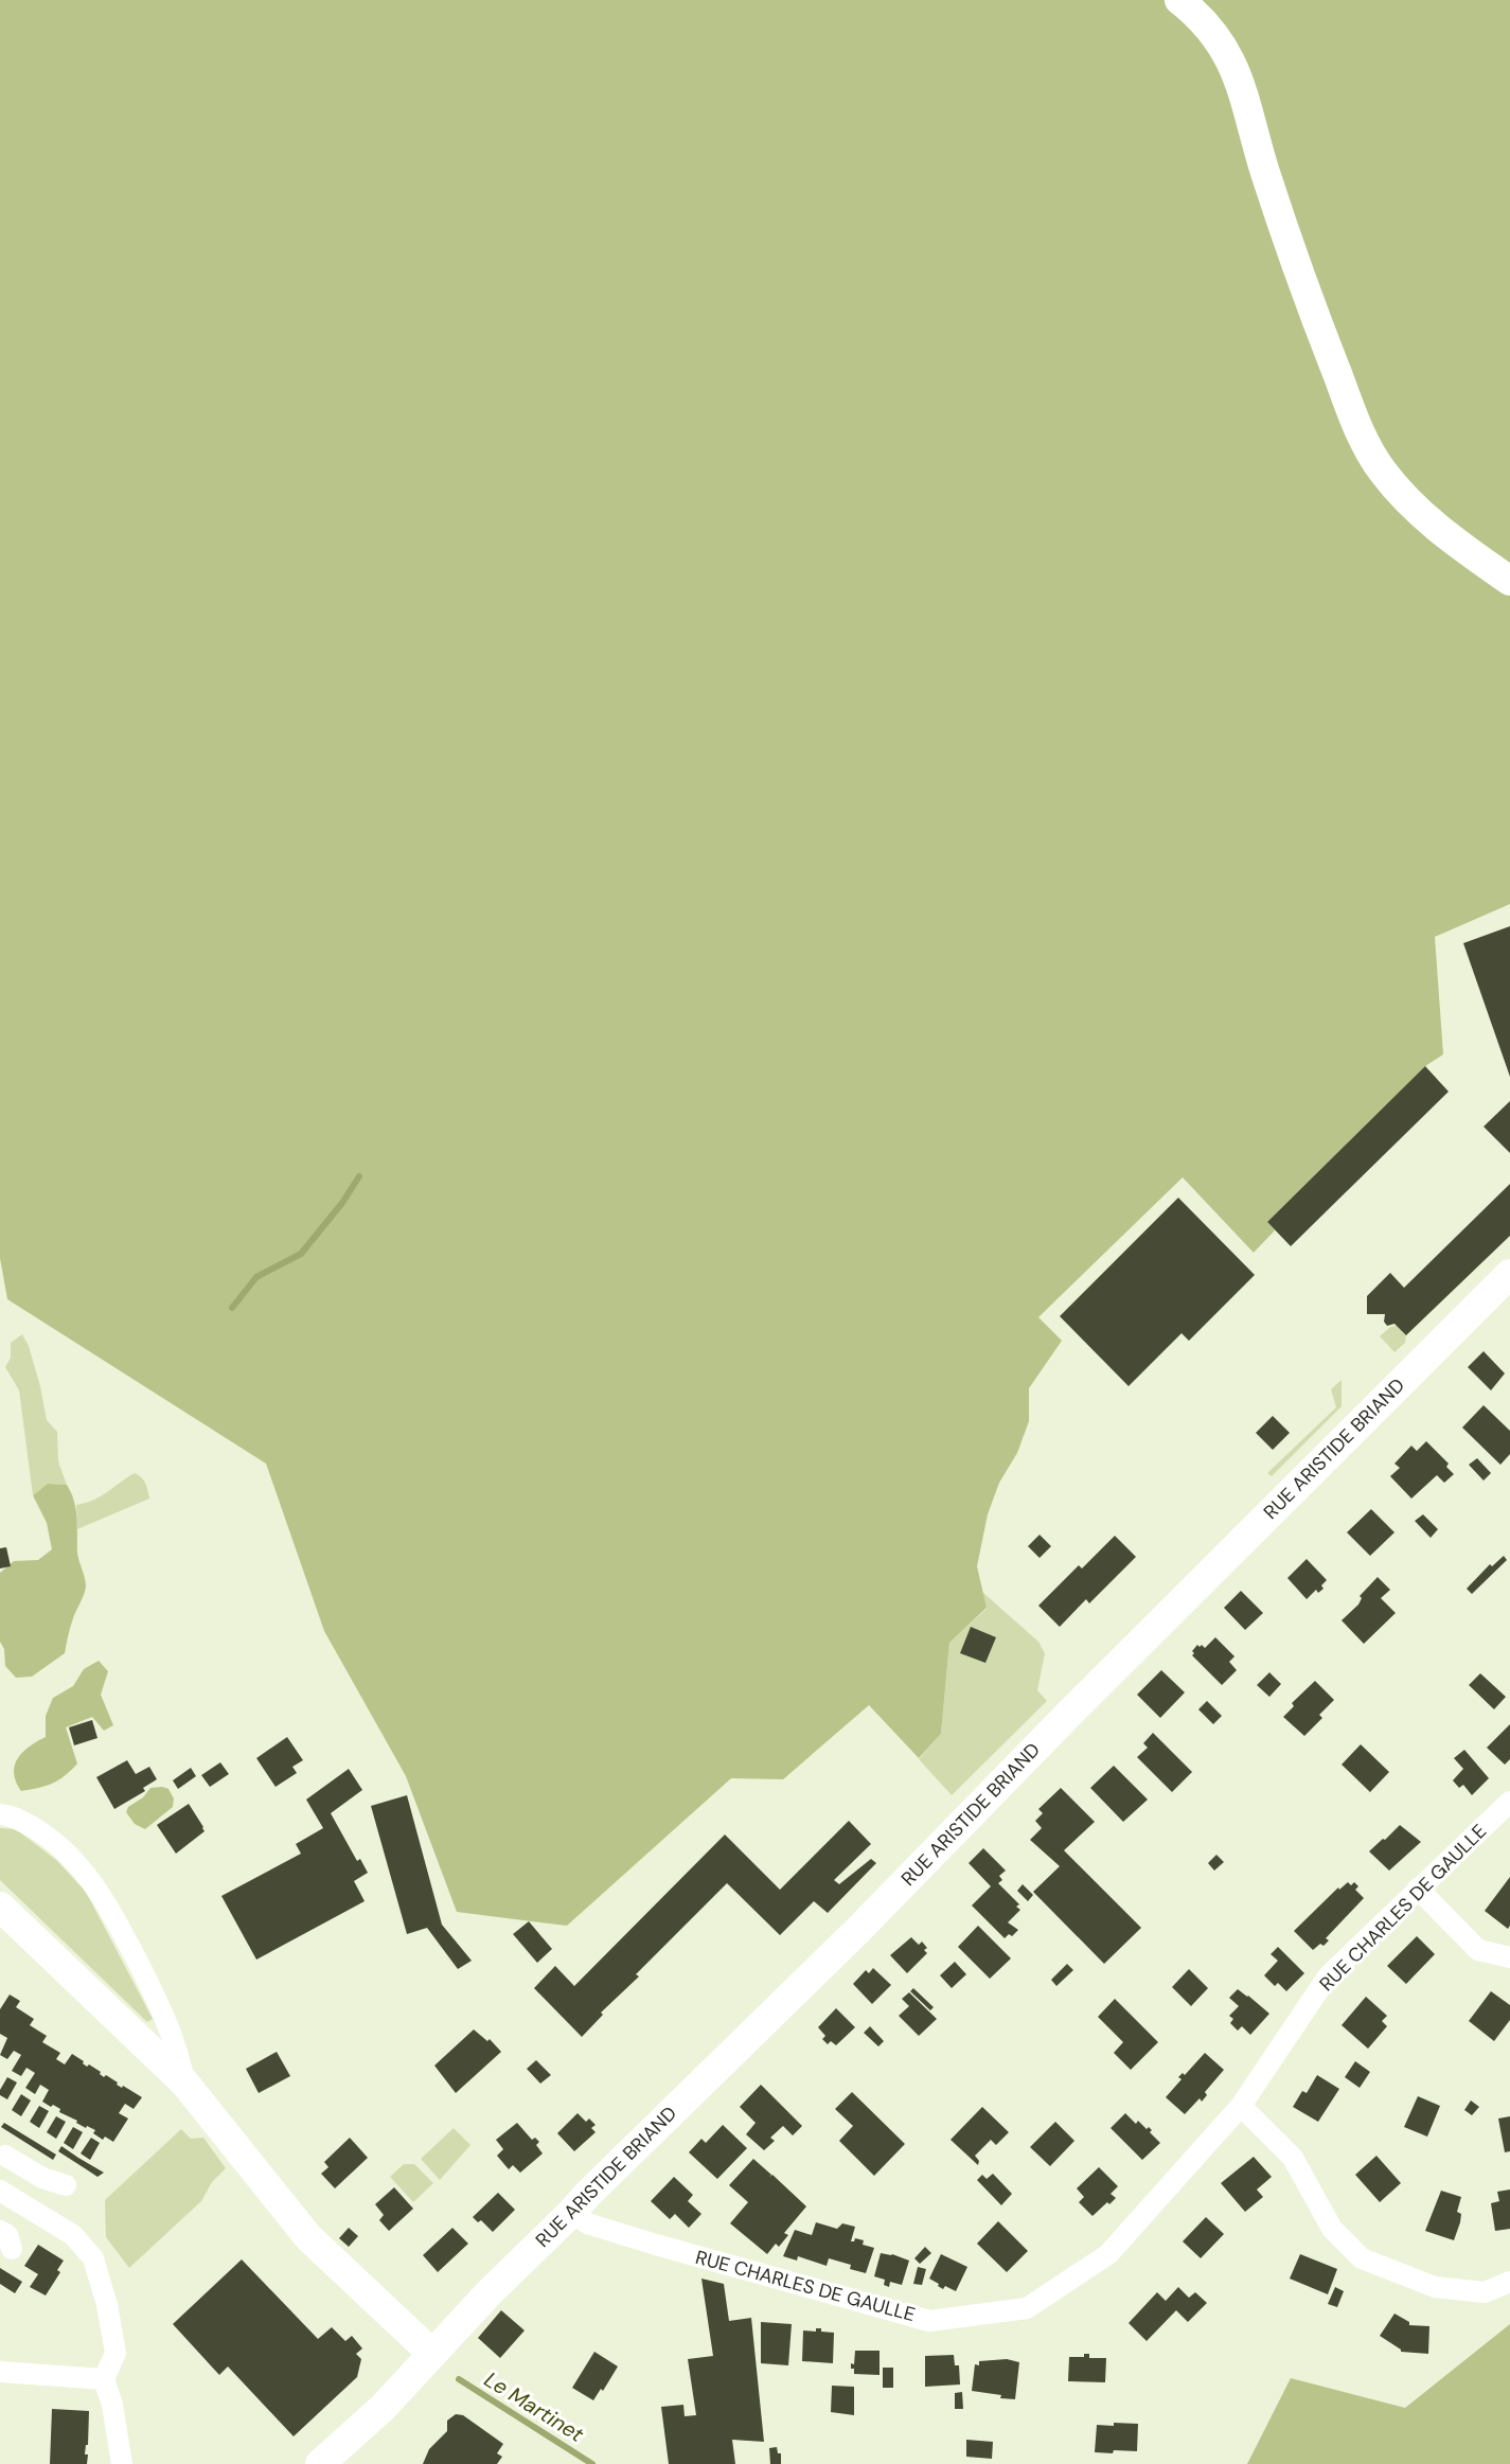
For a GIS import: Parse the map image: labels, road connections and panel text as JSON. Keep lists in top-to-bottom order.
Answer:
{
  "streets": {
    "street": ["RUE ARISTIDE BRIAND", "RUE CHARLES DE GAULLE"]
  },
  "crossings": [
    ["RUE ARISTIDE BRIAND", "RUE CHARLES DE GAULLE"]
  ],
  "water": ["Le Martinet"]
}
